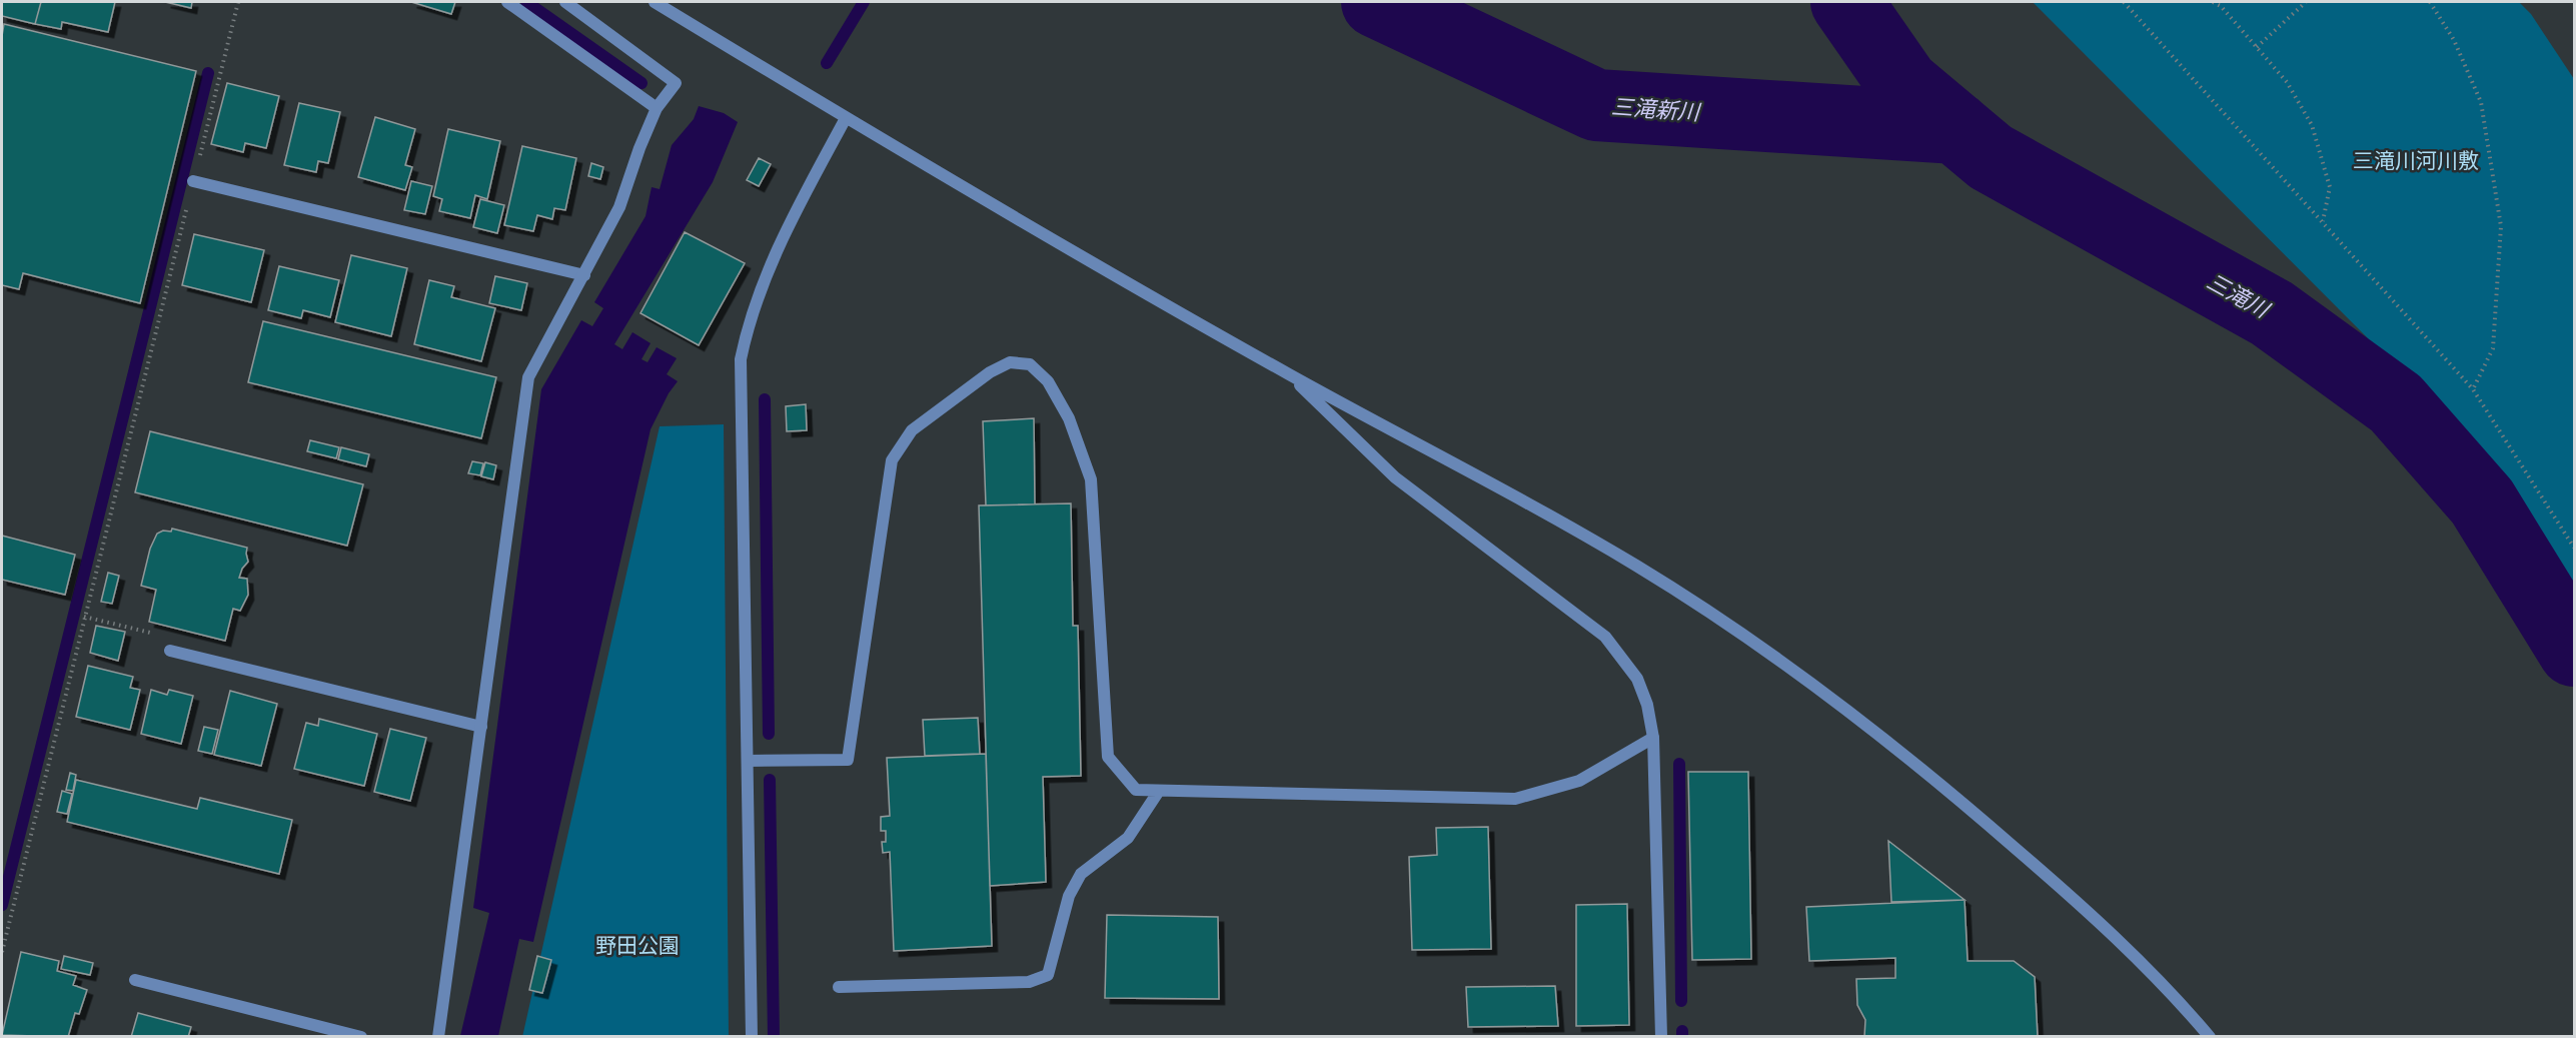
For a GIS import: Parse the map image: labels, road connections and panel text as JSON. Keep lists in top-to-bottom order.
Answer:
{
  "water": ["三滝新川", "三滝川"],
  "parks": ["三滝川河川敷", "野田公園"]
}
